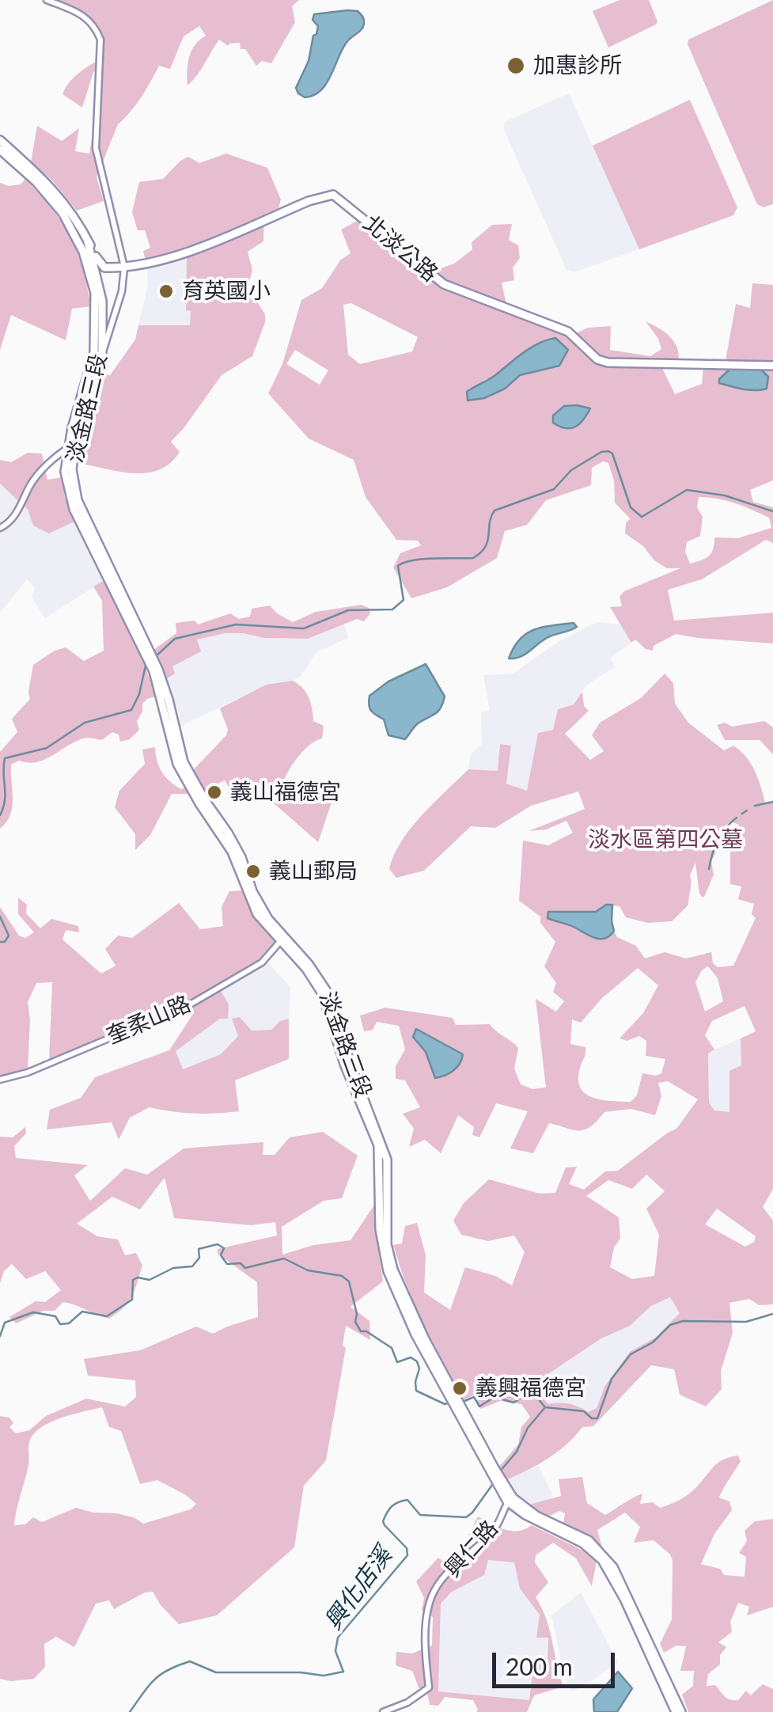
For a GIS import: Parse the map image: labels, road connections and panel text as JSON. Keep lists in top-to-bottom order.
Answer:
{
  "streets": {
    "main road": ["北淡公路", "淡金路三段"],
    "street": ["奎柔山路", "興仁路"]
  },
  "crossings": [
    ["淡金路三段", "奎柔山路"],
    ["淡金路三段", "興仁路"]
  ],
  "water": ["興化店溪"],
  "parks": ["淡水區第四公墓"],
  "places": [
    "加惠診所",
    "育英國小",
    "義山福德宮",
    "義山郵局",
    "義興福德宮"
  ],
  "scale_bar": "200 m"
}
